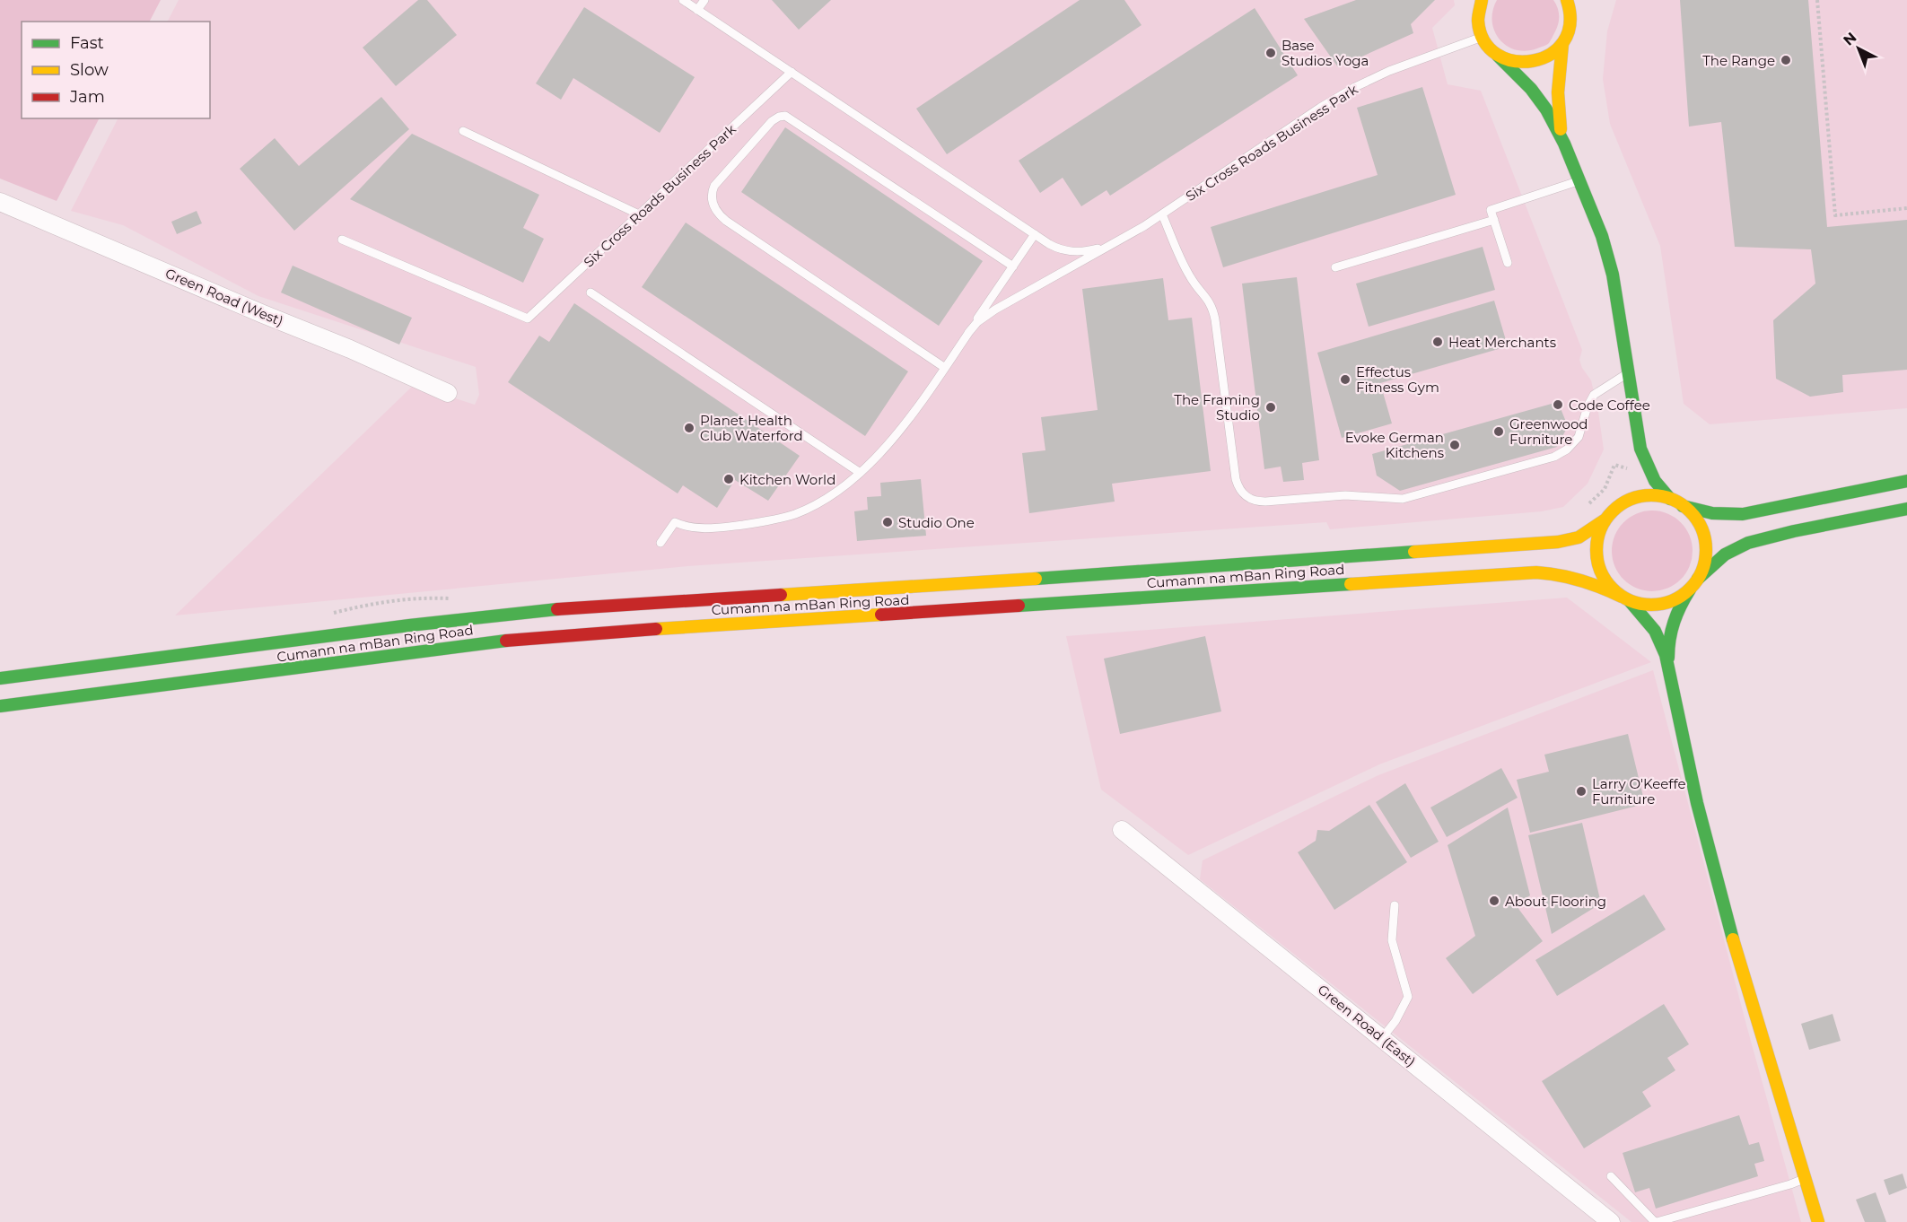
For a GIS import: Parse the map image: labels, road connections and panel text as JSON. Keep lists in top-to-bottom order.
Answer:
{
  "streets": {
    "main road": ["Cumann na mBan Ring Road"],
    "street": ["Green Road (West)", "Green Road (East)"],
    "lane": ["Six Cross Roads Business Park"]
  },
  "places": [
    "Base Studios Yoga",
    "The Range",
    "Heat Merchants",
    "Effectus Fitness Gym",
    "Code Coffee",
    "The Framing Studio",
    "Planet Health Club Waterford",
    "Greenwood Furniture",
    "Evoke German Kitchens",
    "Kitchen World",
    "Studio One",
    "Larry O'Keeffe Furniture",
    "About Flooring"
  ],
  "legend": ["Fast", "Slow", "Jam"],
  "north": "top left"
}
